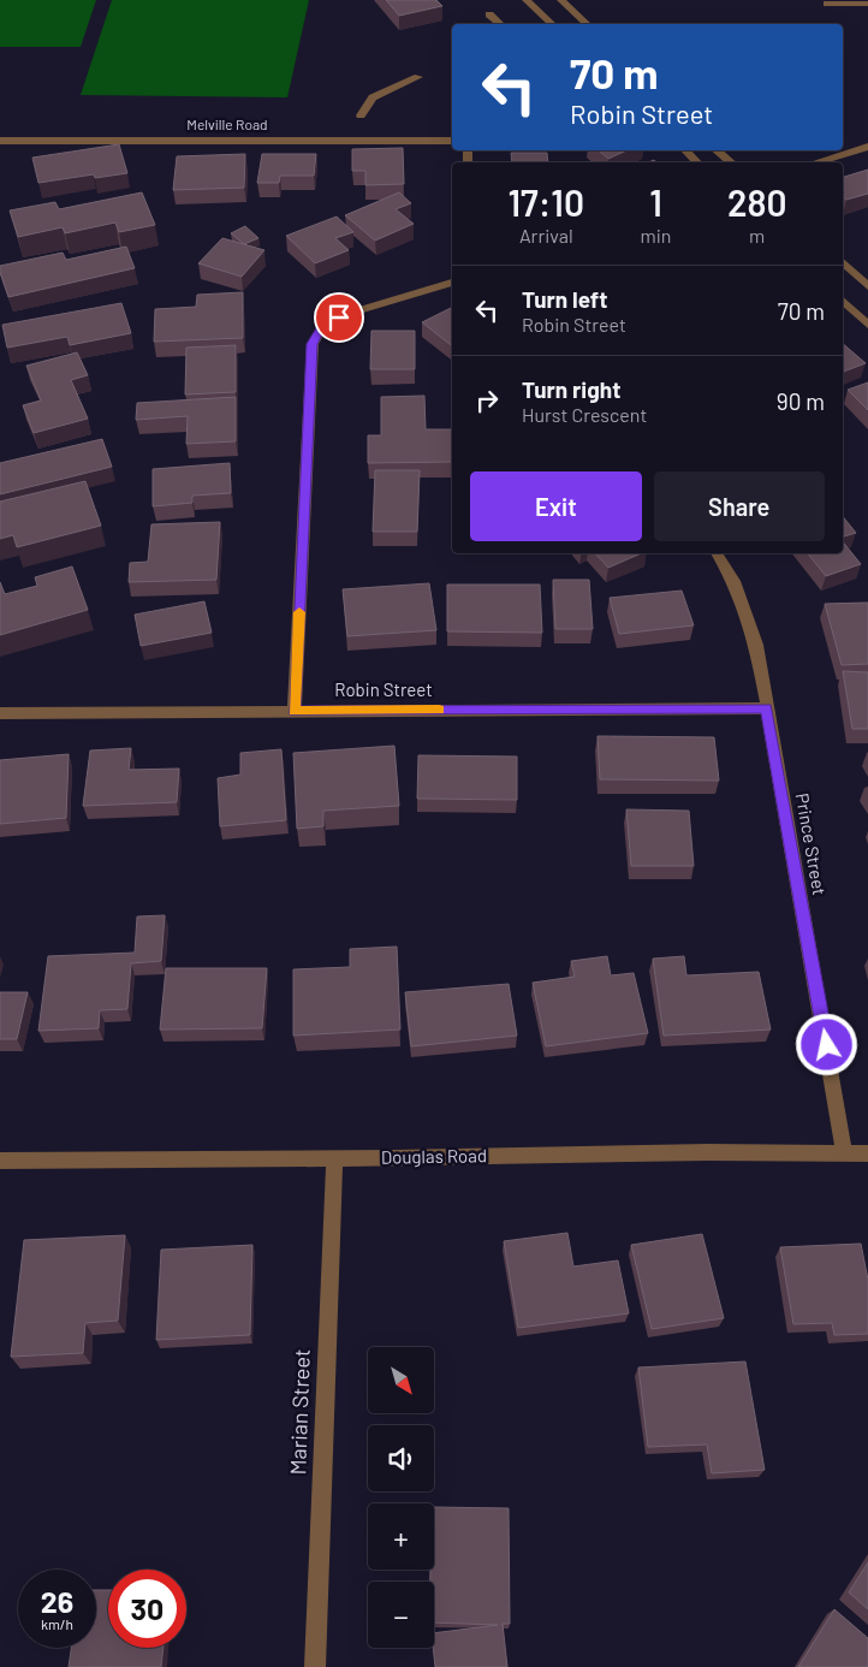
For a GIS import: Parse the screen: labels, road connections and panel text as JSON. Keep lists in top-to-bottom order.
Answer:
{
  "streets": {
    "street": [
      "Melville Road",
      "Robin Street",
      "Prince Street",
      "Douglas Road",
      "Marian Street"
    ]
  },
  "crossings": [
    ["Robin Street", "Prince Street"],
    ["Prince Street", "Douglas Road"],
    ["Douglas Road", "Marian Street"]
  ],
  "north": "bottom right",
  "page": {
    "turn": ["70 m", "Robin Street"],
    "eta": [
      "17:10",
      "Arrival",
      "1",
      "min",
      "280",
      "m"
    ],
    "list": [
      {
        "name": "Turn left",
        "note": "Robin Street",
        "value": "70 m"
      },
      {
        "name": "Turn right",
        "note": "Hurst Crescent",
        "value": "90 m"
      }
    ],
    "buttons": ["Exit", "Share"],
    "map_buttons": ["+", "−"],
    "speed": "26 km/h",
    "limit": "30"
  }
}
